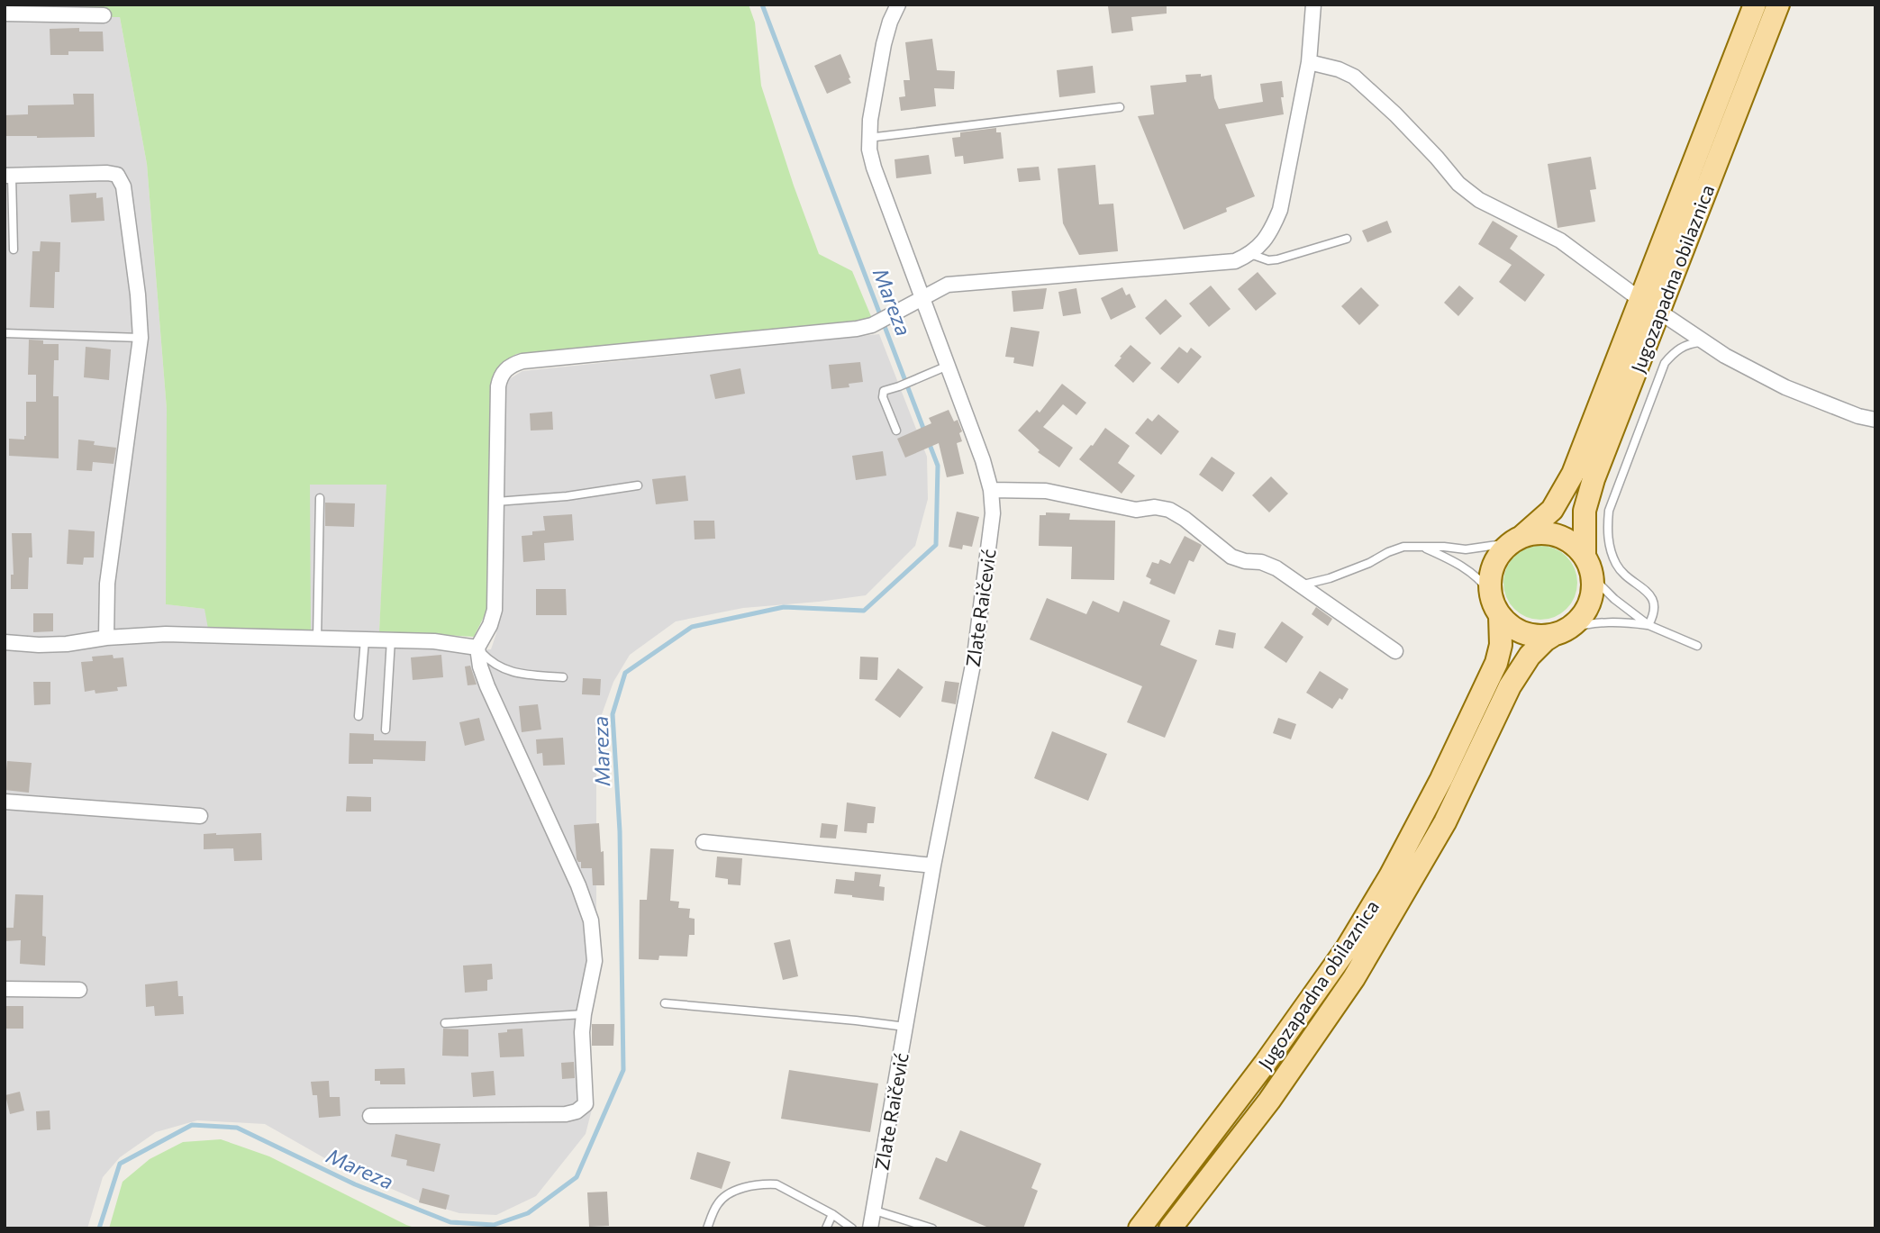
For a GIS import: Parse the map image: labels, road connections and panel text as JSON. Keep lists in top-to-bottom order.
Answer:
{
  "streets": {
    "main road": ["Jugozapadna obilaznica"],
    "street": ["Zlate Raičević"]
  },
  "water": ["Mareza"]
}
